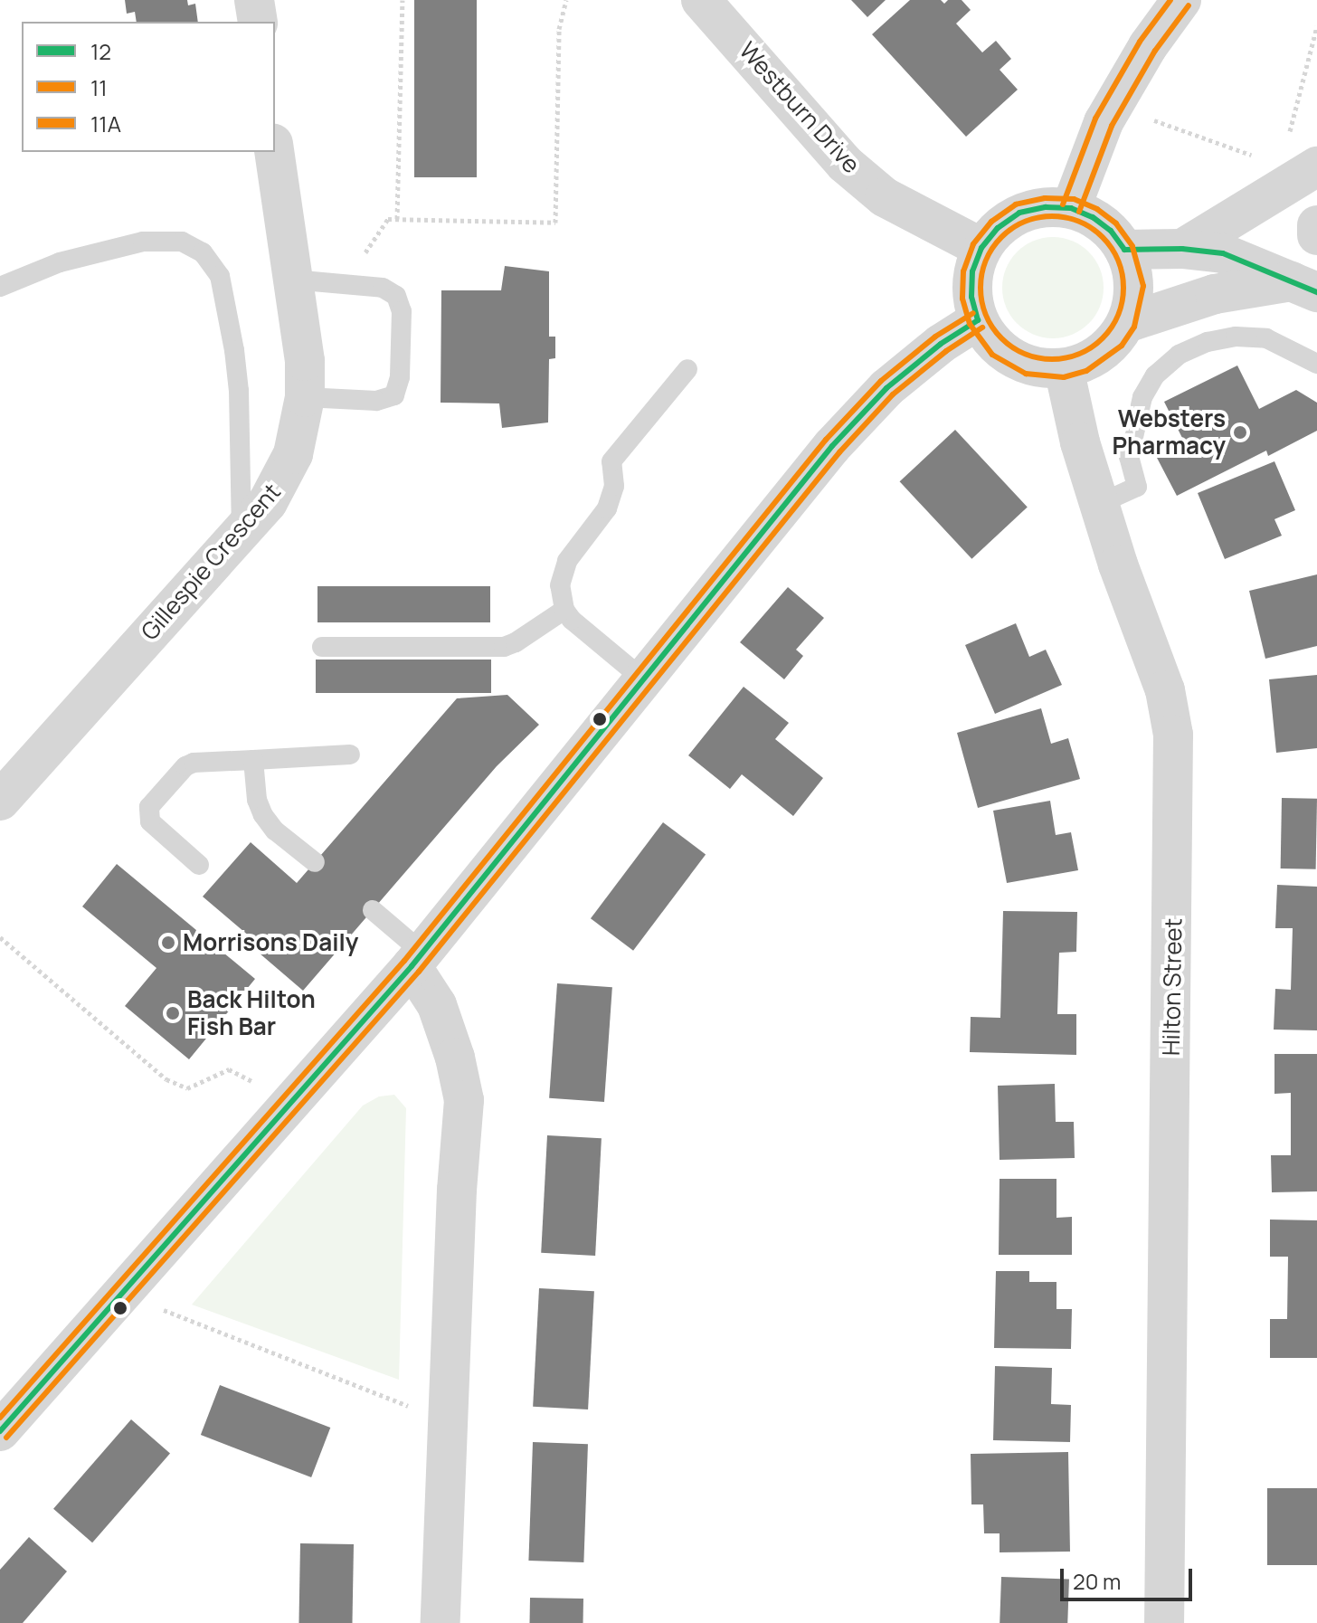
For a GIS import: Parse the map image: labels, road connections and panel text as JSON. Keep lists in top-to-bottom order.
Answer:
{
  "streets": {
    "street": ["Westburn Drive", "Gillespie Crescent", "Hilton Street"]
  },
  "crossings": [
    ["Westburn Drive", "Hilton Street"]
  ],
  "places": ["Websters Pharmacy", "Morrisons Daily", "Back Hilton Fish Bar"],
  "lines": ["transit line 11A", "transit line 11", "transit line 12"],
  "legend": ["12", "11", "11A"],
  "scale_bar": "20 m"
}
